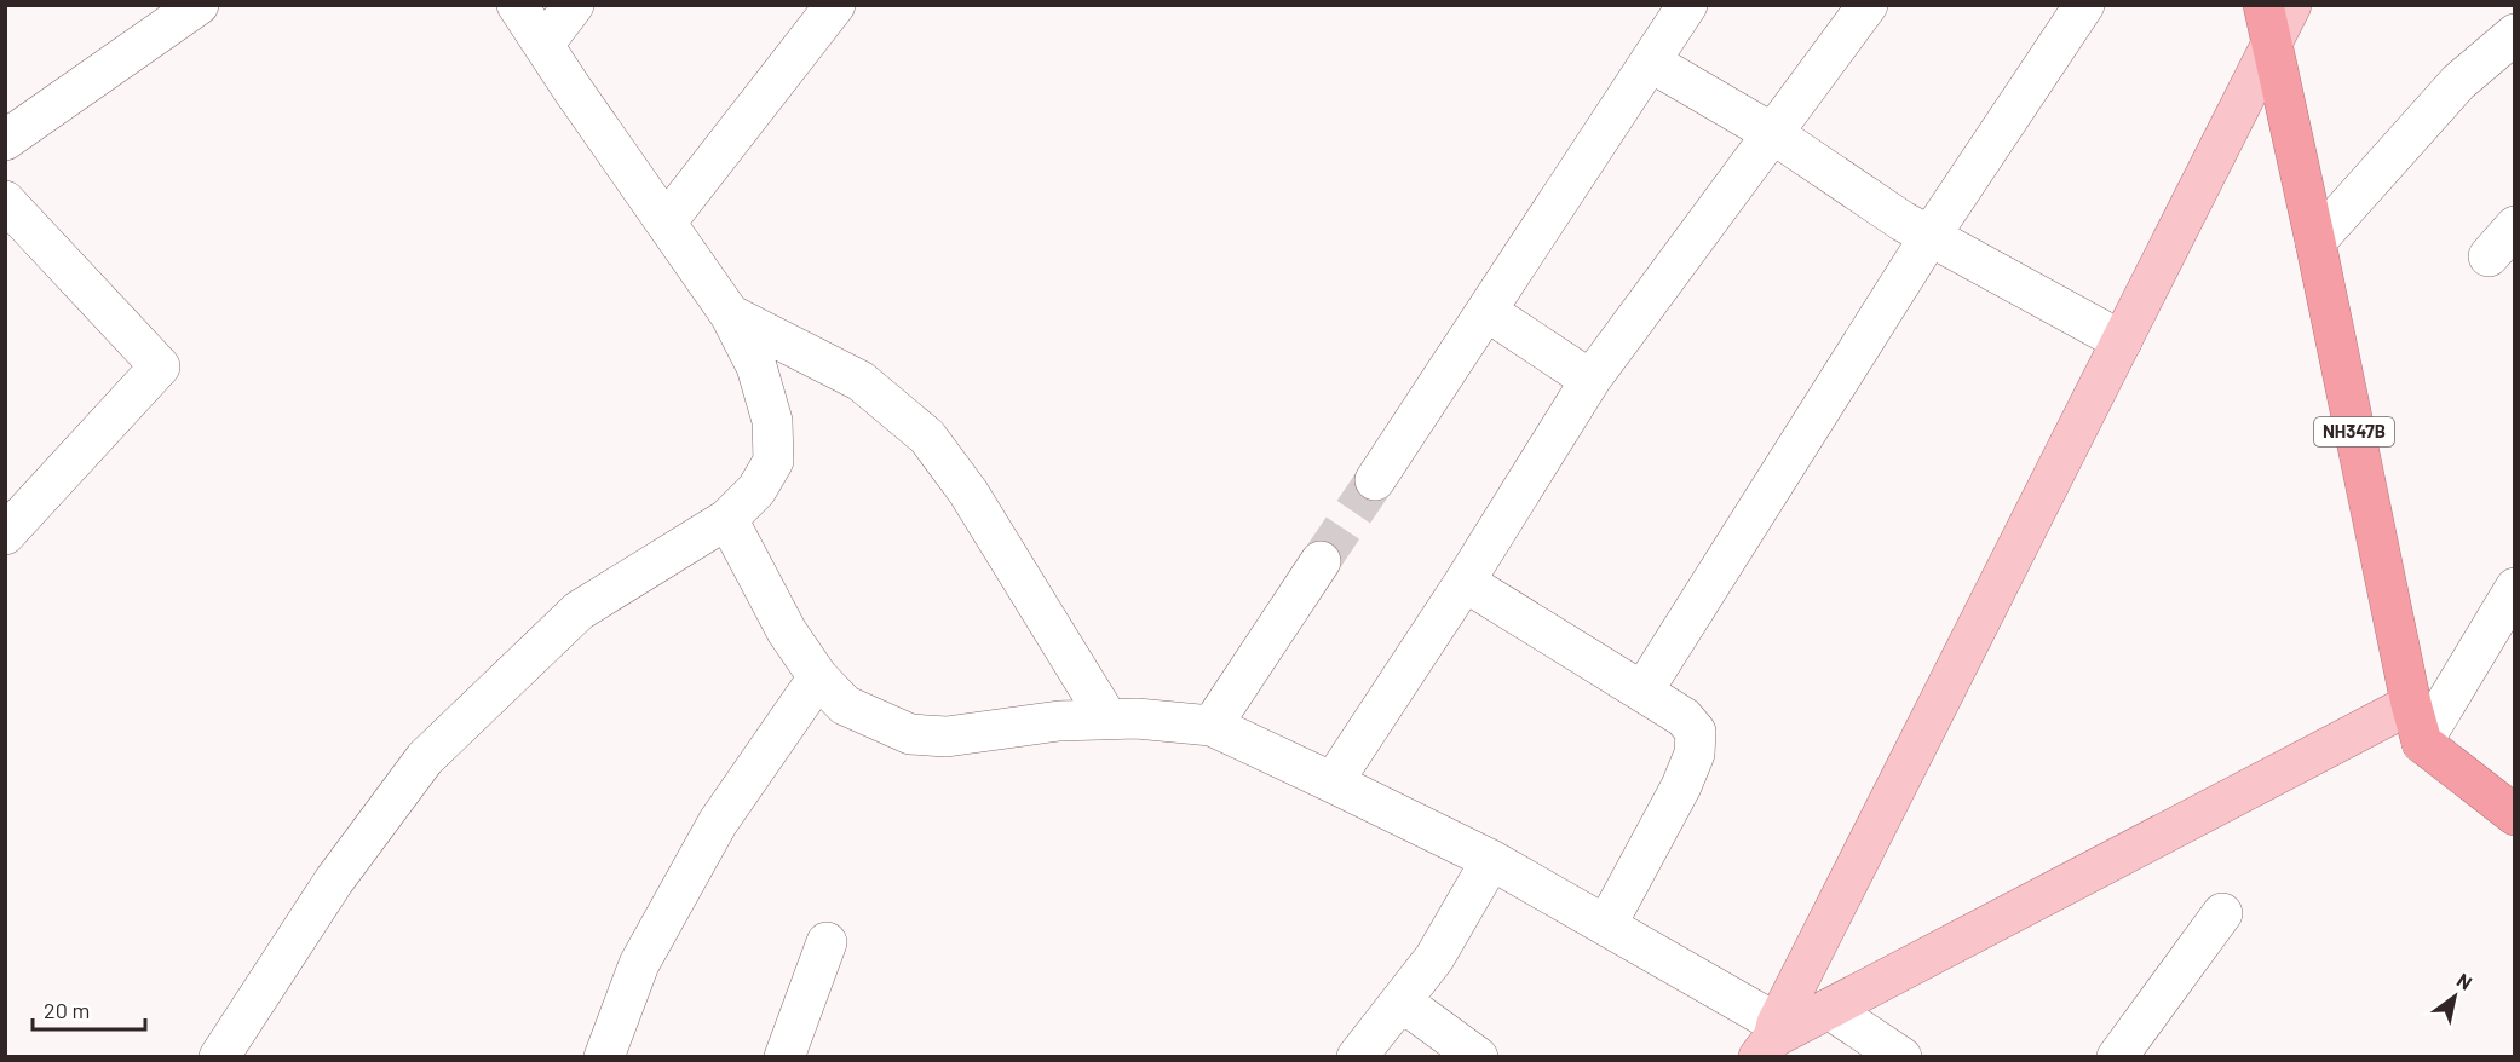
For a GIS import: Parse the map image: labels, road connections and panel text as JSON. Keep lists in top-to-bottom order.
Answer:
{
  "streets": {
    "highway": ["NH347B"]
  },
  "scale_bar": "20 m",
  "north": "top right"
}
